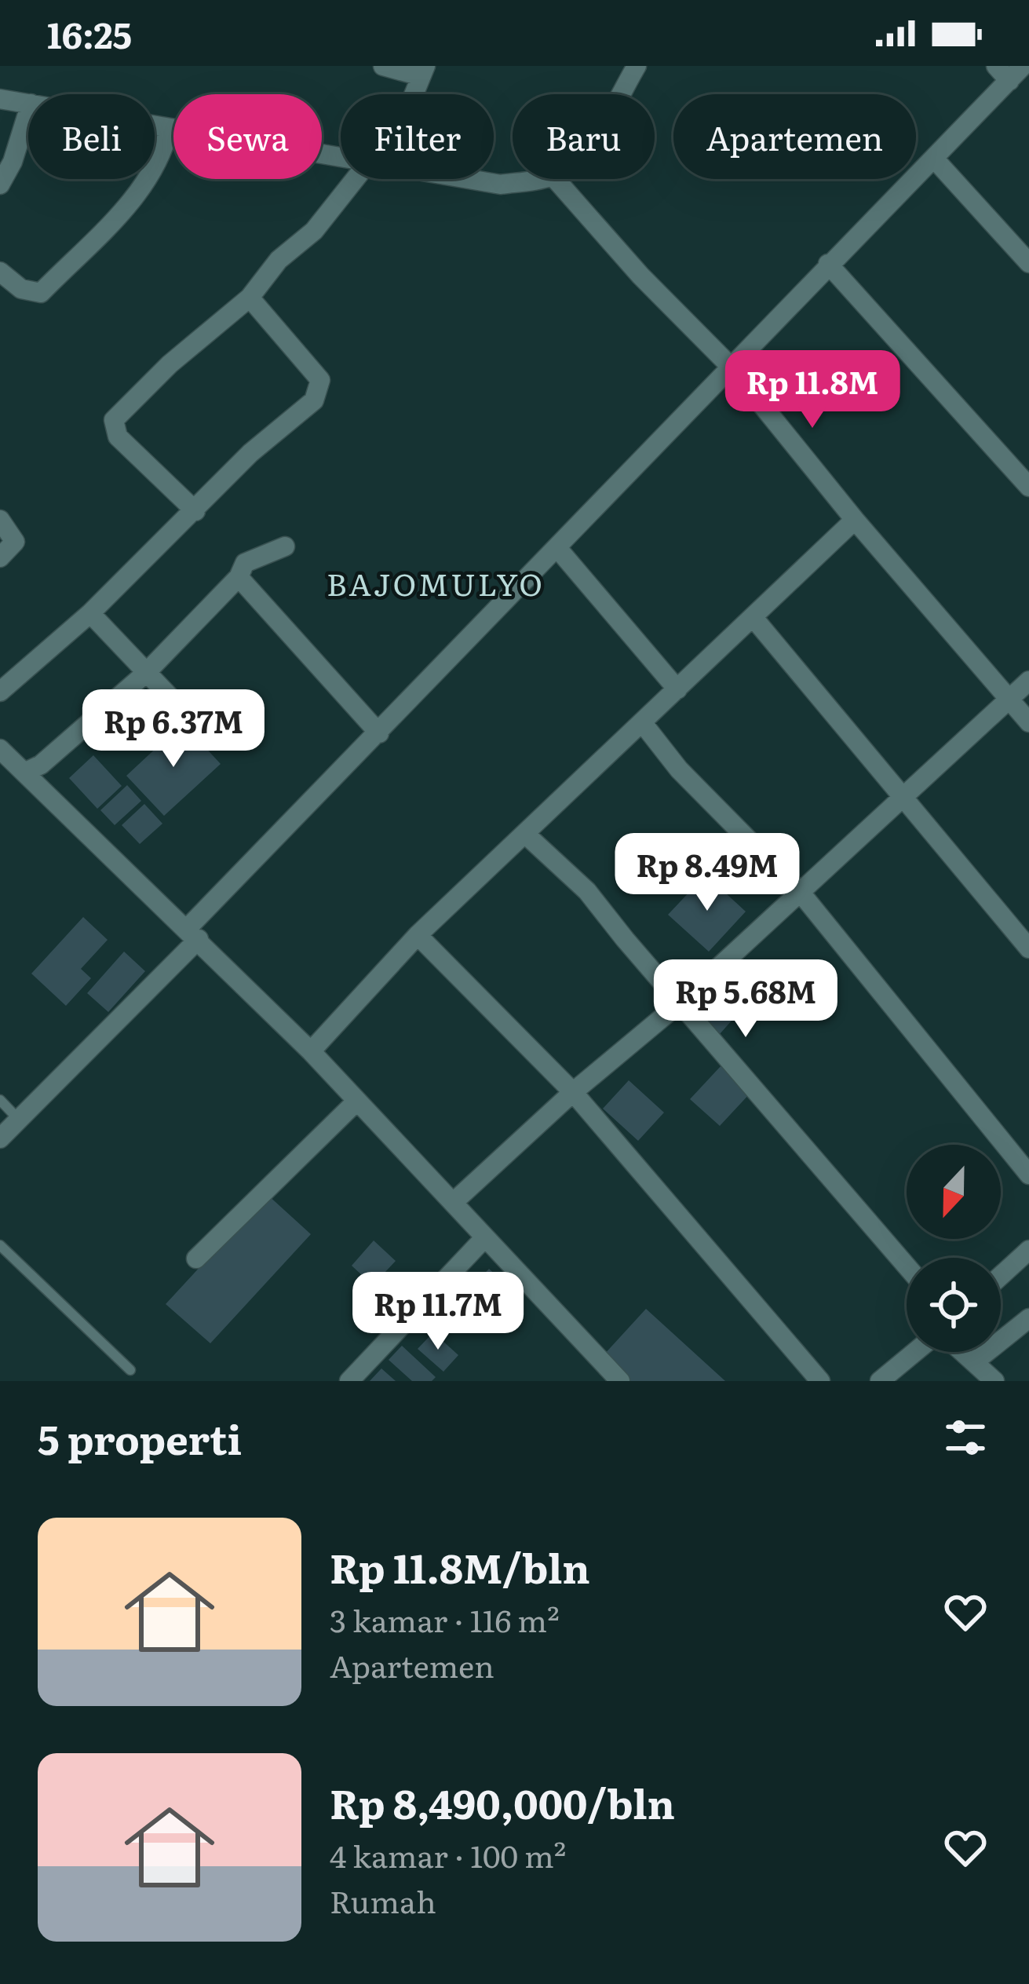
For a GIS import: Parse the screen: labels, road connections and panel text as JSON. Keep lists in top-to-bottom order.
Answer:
{
  "districts": ["BAJOMULYO"],
  "north": "bottom",
  "page": {
    "status": "16:25",
    "chip": [
      "Beli",
      "Sewa",
      "Filter",
      "Baru",
      "Apartemen"
    ],
    "price": [
      "Rp 11.8M",
      "Rp 6.37M",
      "Rp 8.49M",
      "Rp 5.68M",
      "Rp 11.7M"
    ],
    "heading": "5 properti",
    "list": [
      {
        "name": "Rp 11.8M/bln",
        "note": "3 kamar · 116 m² · Apartemen"
      },
      {
        "name": "Rp 8,490,000/bln",
        "note": "4 kamar · 100 m² · Rumah"
      }
    ]
  }
}
